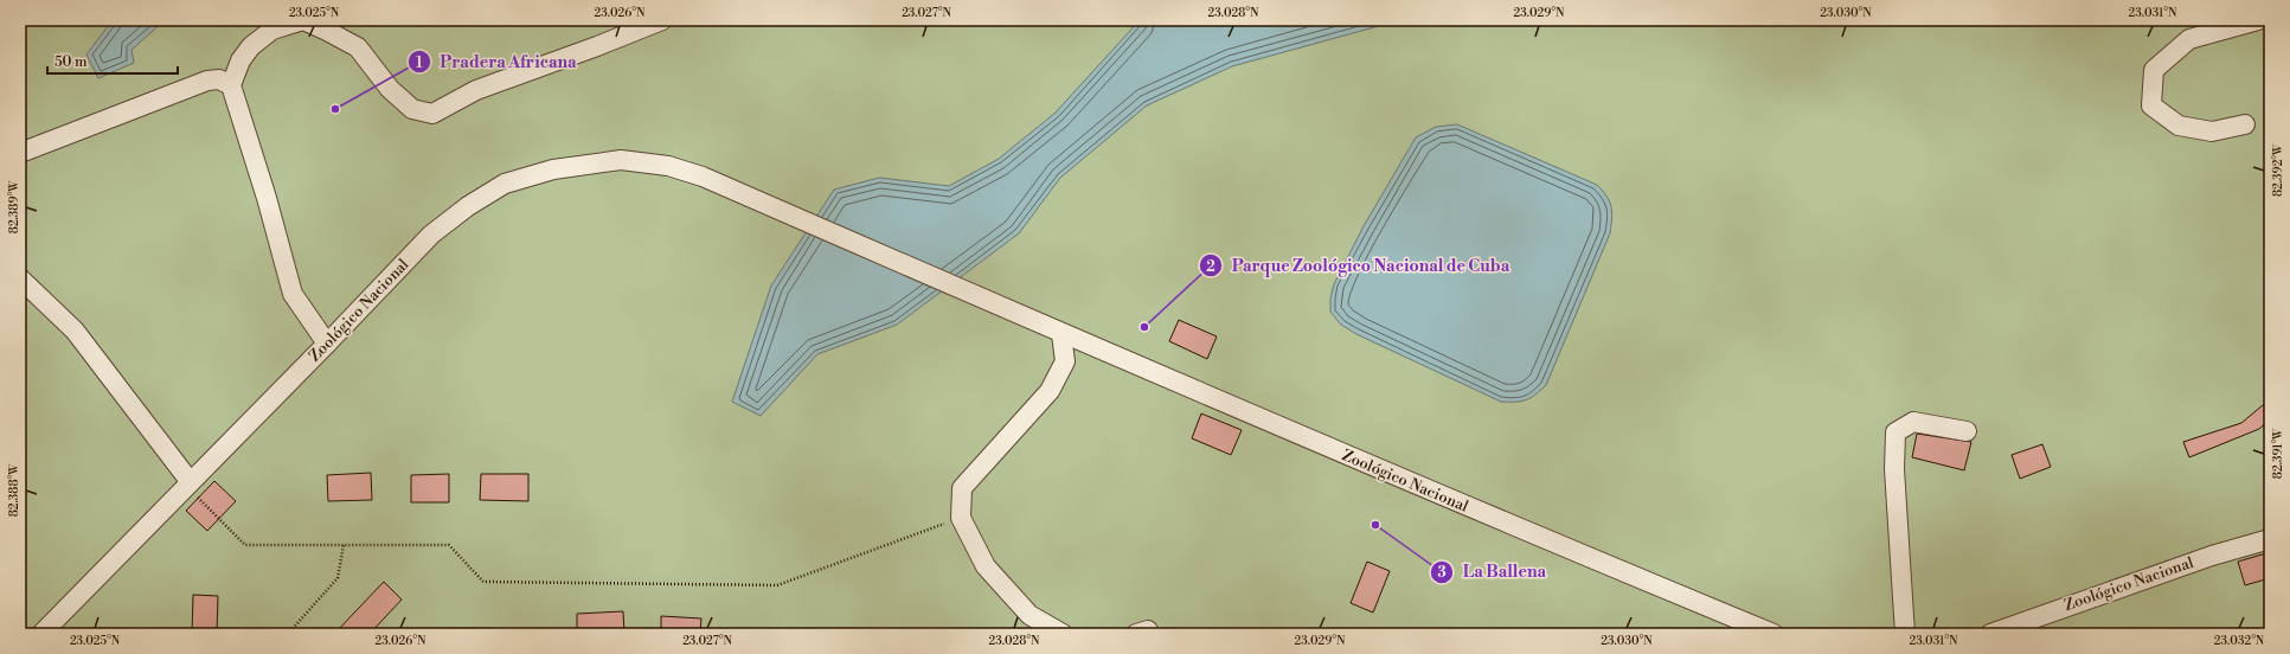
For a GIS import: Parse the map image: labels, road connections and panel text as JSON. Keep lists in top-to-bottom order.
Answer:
{
  "streets": {
    "street": ["Zoológico Nacional"]
  },
  "places": ["Pradera Africana", "Parque Zoológico Nacional de Cuba", "La Ballena"],
  "scale_bar": "50 m",
  "coordinates": [
    "23.025°N",
    "23.026°N",
    "23.027°N",
    "23.028°N",
    "23.029°N",
    "23.030°N",
    "23.031°N",
    "82.392°W",
    "82.389°W",
    "82.391°W",
    "82.388°W",
    "23.032°N"
  ]
}
